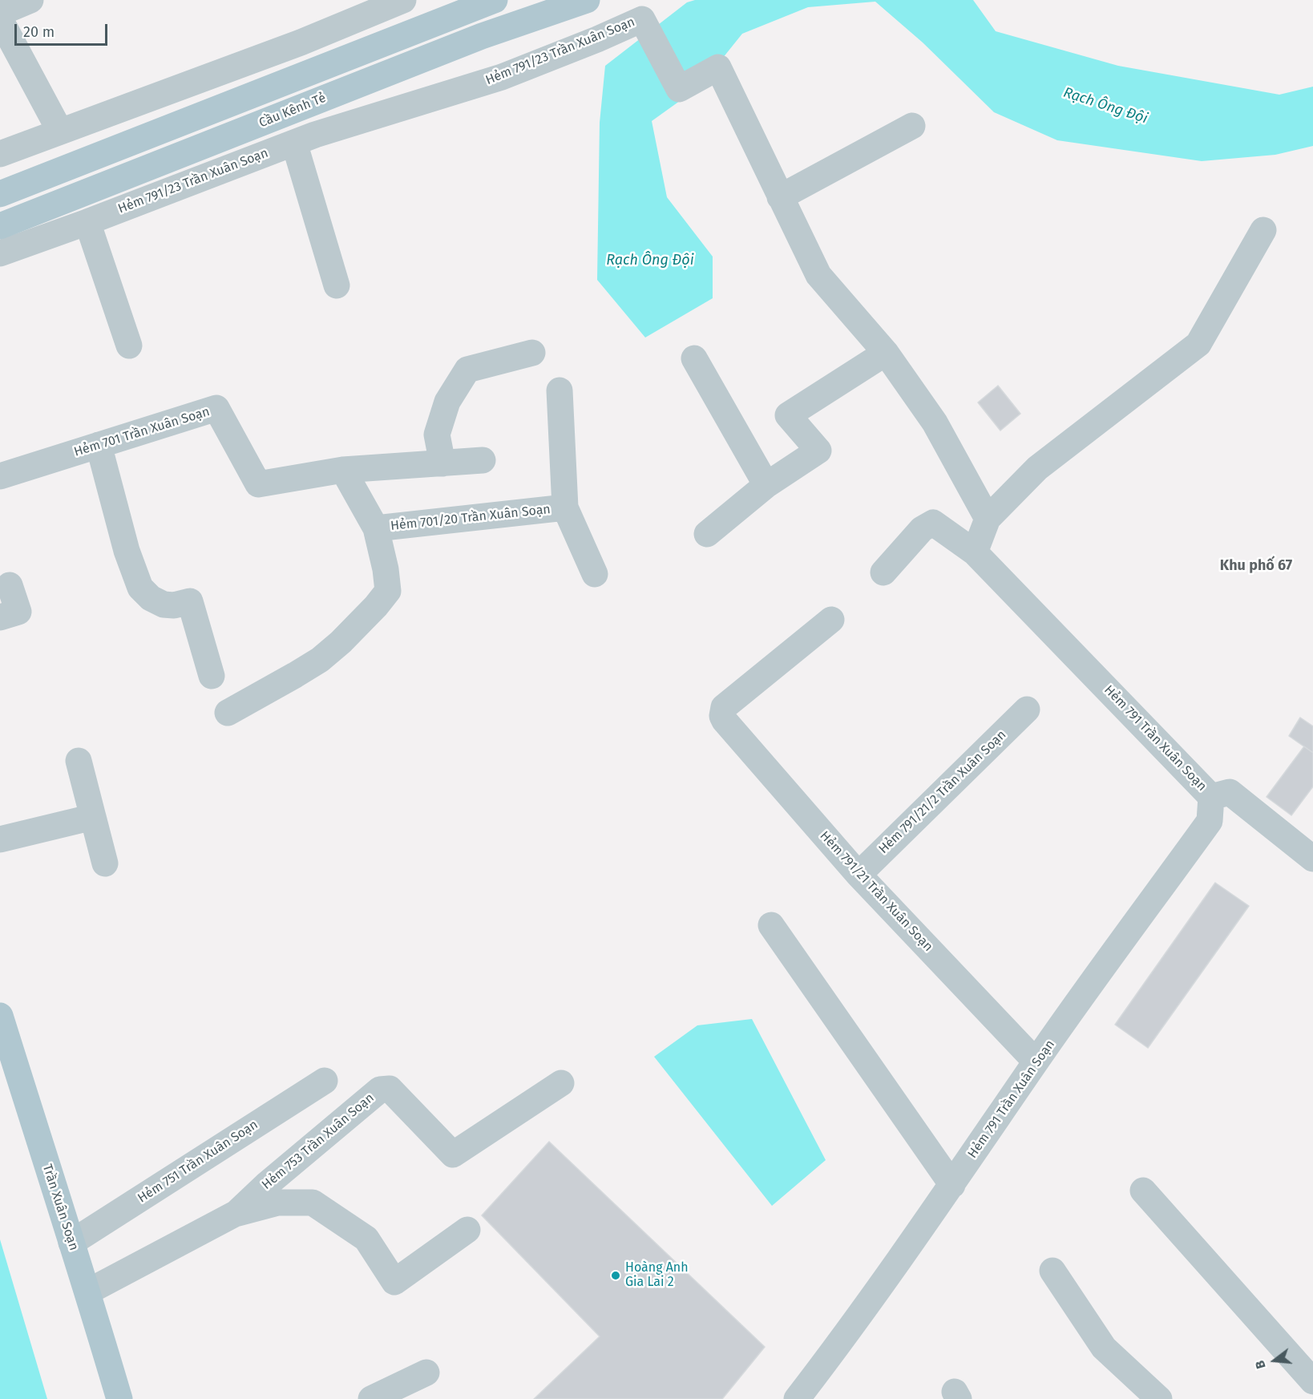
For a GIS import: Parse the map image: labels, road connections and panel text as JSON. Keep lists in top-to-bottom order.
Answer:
{
  "streets": {
    "main road": ["Cầu Kênh Tẻ", "Trần Xuân Soạn"],
    "street": [
      "Hẻm 791/23 Trần Xuân Soạn",
      "Hẻm 701 Trần Xuân Soạn",
      "Hẻm 701/20 Trần Xuân Soạn",
      "Hẻm 791 Trần Xuân Soạn",
      "Hẻm 791/21/2 Trần Xuân Soạn",
      "Hẻm 791/21 Trần Xuân Soạn",
      "Hẻm 753 Trần Xuân Soạn",
      "Hẻm 751 Trần Xuân Soạn"
    ]
  },
  "crossings": [
    ["Hẻm 791 Trần Xuân Soạn", "Hẻm 791/21 Trần Xuân Soạn"],
    ["Hẻm 791/21/2 Trần Xuân Soạn", "Hẻm 791/21 Trần Xuân Soạn"],
    ["Hẻm 753 Trần Xuân Soạn", "Trần Xuân Soạn"],
    ["Hẻm 751 Trần Xuân Soạn", "Trần Xuân Soạn"]
  ],
  "districts": ["Khu phố 67"],
  "water": ["Rạch Ông Đội"],
  "places": ["Hoàng Anh Gia Lai 2"],
  "scale_bar": "20 m",
  "north": "left"
}
